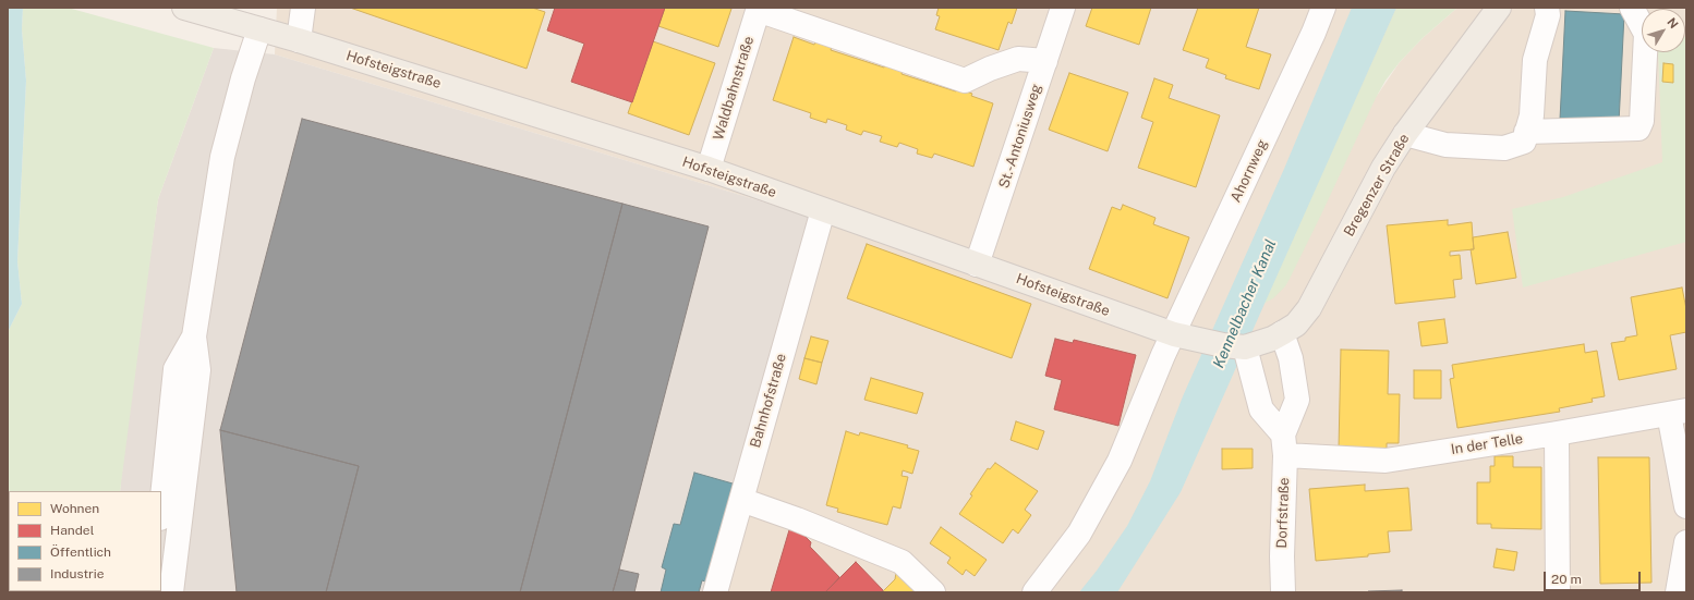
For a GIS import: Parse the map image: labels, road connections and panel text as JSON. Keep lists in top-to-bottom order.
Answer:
{
  "streets": {
    "main road": ["Hofsteigstraße", "Bregenzer Straße"],
    "street": [
      "Waldbahnstraße",
      "St.-Antoniusweg",
      "Ahornweg",
      "Bahnhofstraße",
      "In der Telle",
      "Dorfstraße"
    ]
  },
  "crossings": [
    ["Hofsteigstraße", "Waldbahnstraße"],
    ["Hofsteigstraße", "St.-Antoniusweg"],
    ["Hofsteigstraße", "Ahornweg"],
    ["Hofsteigstraße", "Bregenzer Straße"],
    ["Hofsteigstraße", "Bahnhofstraße"],
    ["Hofsteigstraße", "Dorfstraße"],
    ["Bregenzer Straße", "Dorfstraße"],
    ["In der Telle", "Dorfstraße"]
  ],
  "water": ["Kennelbacher Kanal"],
  "legend": [
    "Wohnen",
    "Handel",
    "Öffentlich",
    "Industrie"
  ],
  "scale_bar": "20 m",
  "north": "top right"
}
